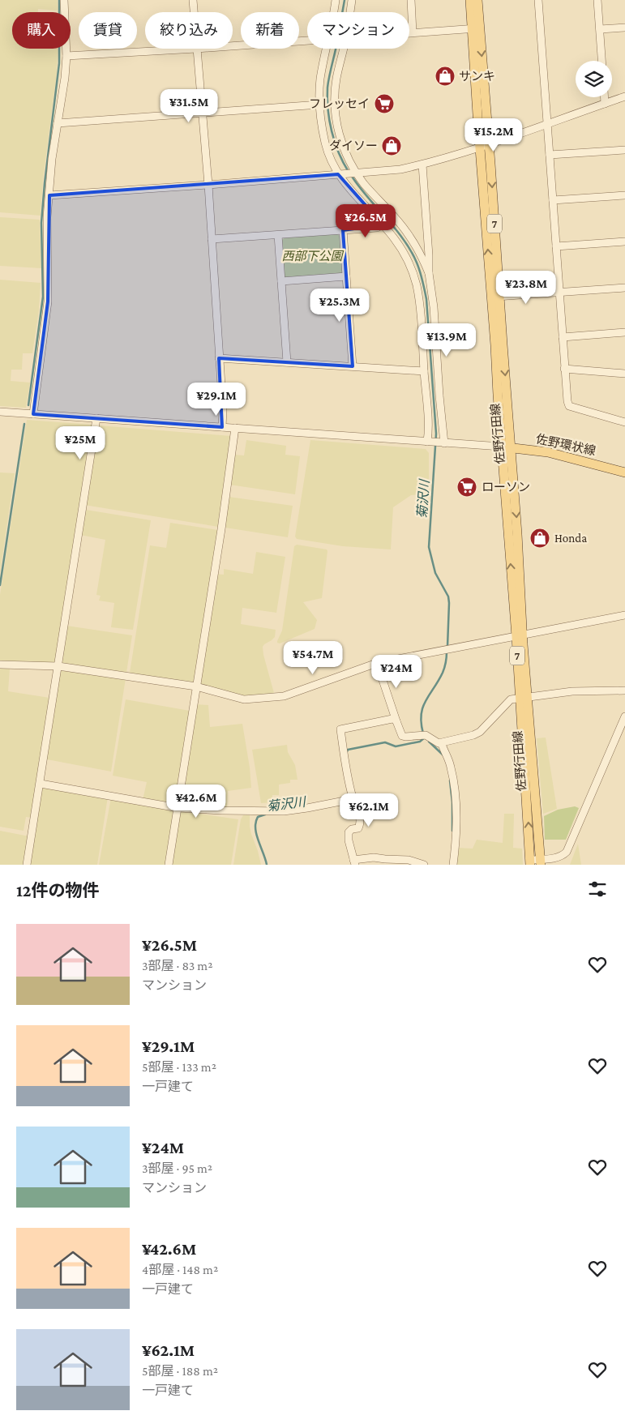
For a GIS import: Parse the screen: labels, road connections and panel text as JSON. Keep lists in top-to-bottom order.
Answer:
{
  "streets": {
    "main road": ["7", "佐野行田線", "佐野環状線"]
  },
  "crossings": [
    ["佐野行田線", "佐野環状線"]
  ],
  "water": ["菊沢川"],
  "parks": ["西部下公園"],
  "places": {
    "shop": ["サンキ", "ダイソー", "Honda"],
    "supermarket": ["フレッセイ", "ローソン"]
  },
  "page": {
    "chip": [
      "購入",
      "賃貸",
      "絞り込み",
      "新着",
      "マンション"
    ],
    "price": [
      "¥31.5M",
      "¥15.2M",
      "¥26.5M",
      "¥23.8M",
      "¥25.3M",
      "¥13.9M",
      "¥29.1M",
      "¥25M",
      "¥54.7M",
      "¥24M",
      "¥42.6M",
      "¥62.1M"
    ],
    "heading": "12件の物件",
    "list": [
      {
        "name": "¥26.5M",
        "note": "3部屋 · 83 m² · マンション"
      },
      {
        "name": "¥29.1M",
        "note": "5部屋 · 133 m² · 一戸建て"
      },
      {
        "name": "¥24M",
        "note": "3部屋 · 95 m² · マンション"
      },
      {
        "name": "¥42.6M",
        "note": "4部屋 · 148 m² · 一戸建て"
      },
      {
        "name": "¥62.1M",
        "note": "5部屋 · 188 m² · 一戸建て"
      }
    ]
  }
}
